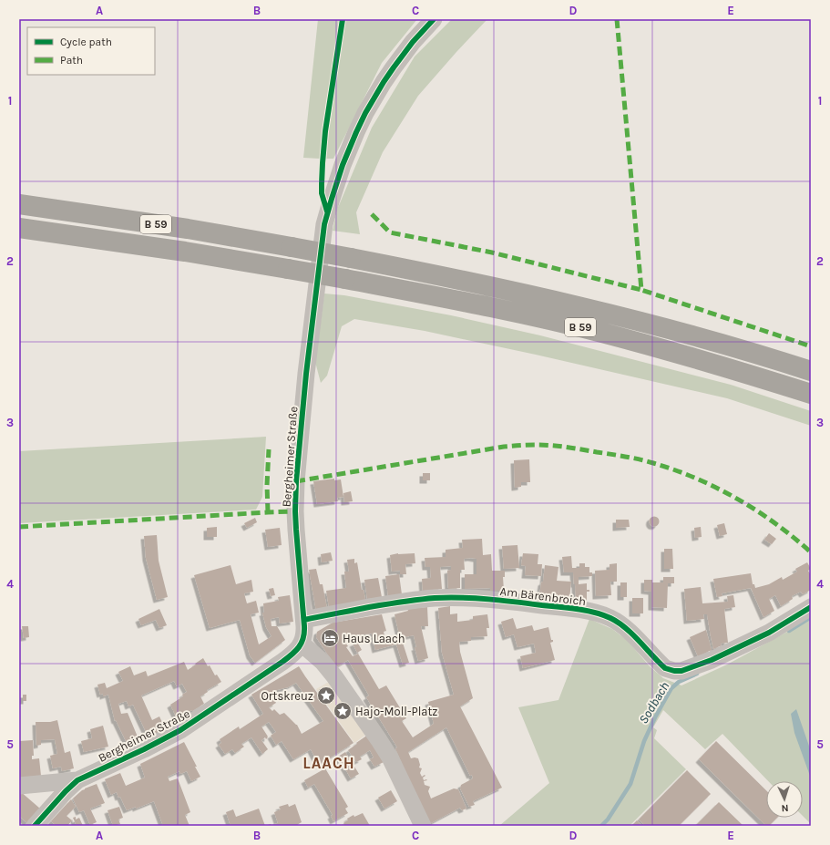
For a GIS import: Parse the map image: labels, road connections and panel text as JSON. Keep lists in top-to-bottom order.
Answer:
{
  "streets": {
    "highway": ["B 59"],
    "street": ["Bergheimer Straße", "Am Bärenbroich"]
  },
  "crossings": [
    ["Bergheimer Straße", "Am Bärenbroich"]
  ],
  "districts": ["LAACH"],
  "water": ["Sodbach"],
  "places": {
    "hotel": ["Haus Laach"],
    "place": ["Ortskreuz", "Hajo-Moll-Platz"]
  },
  "legend": ["Cycle path", "Path"],
  "north": "bottom",
  "grid": {
    "columns": [
      "A",
      "B",
      "C",
      "D",
      "E"
    ],
    "rows": [
      "1",
      "2",
      "3",
      "4",
      "5"
    ]
  }
}
